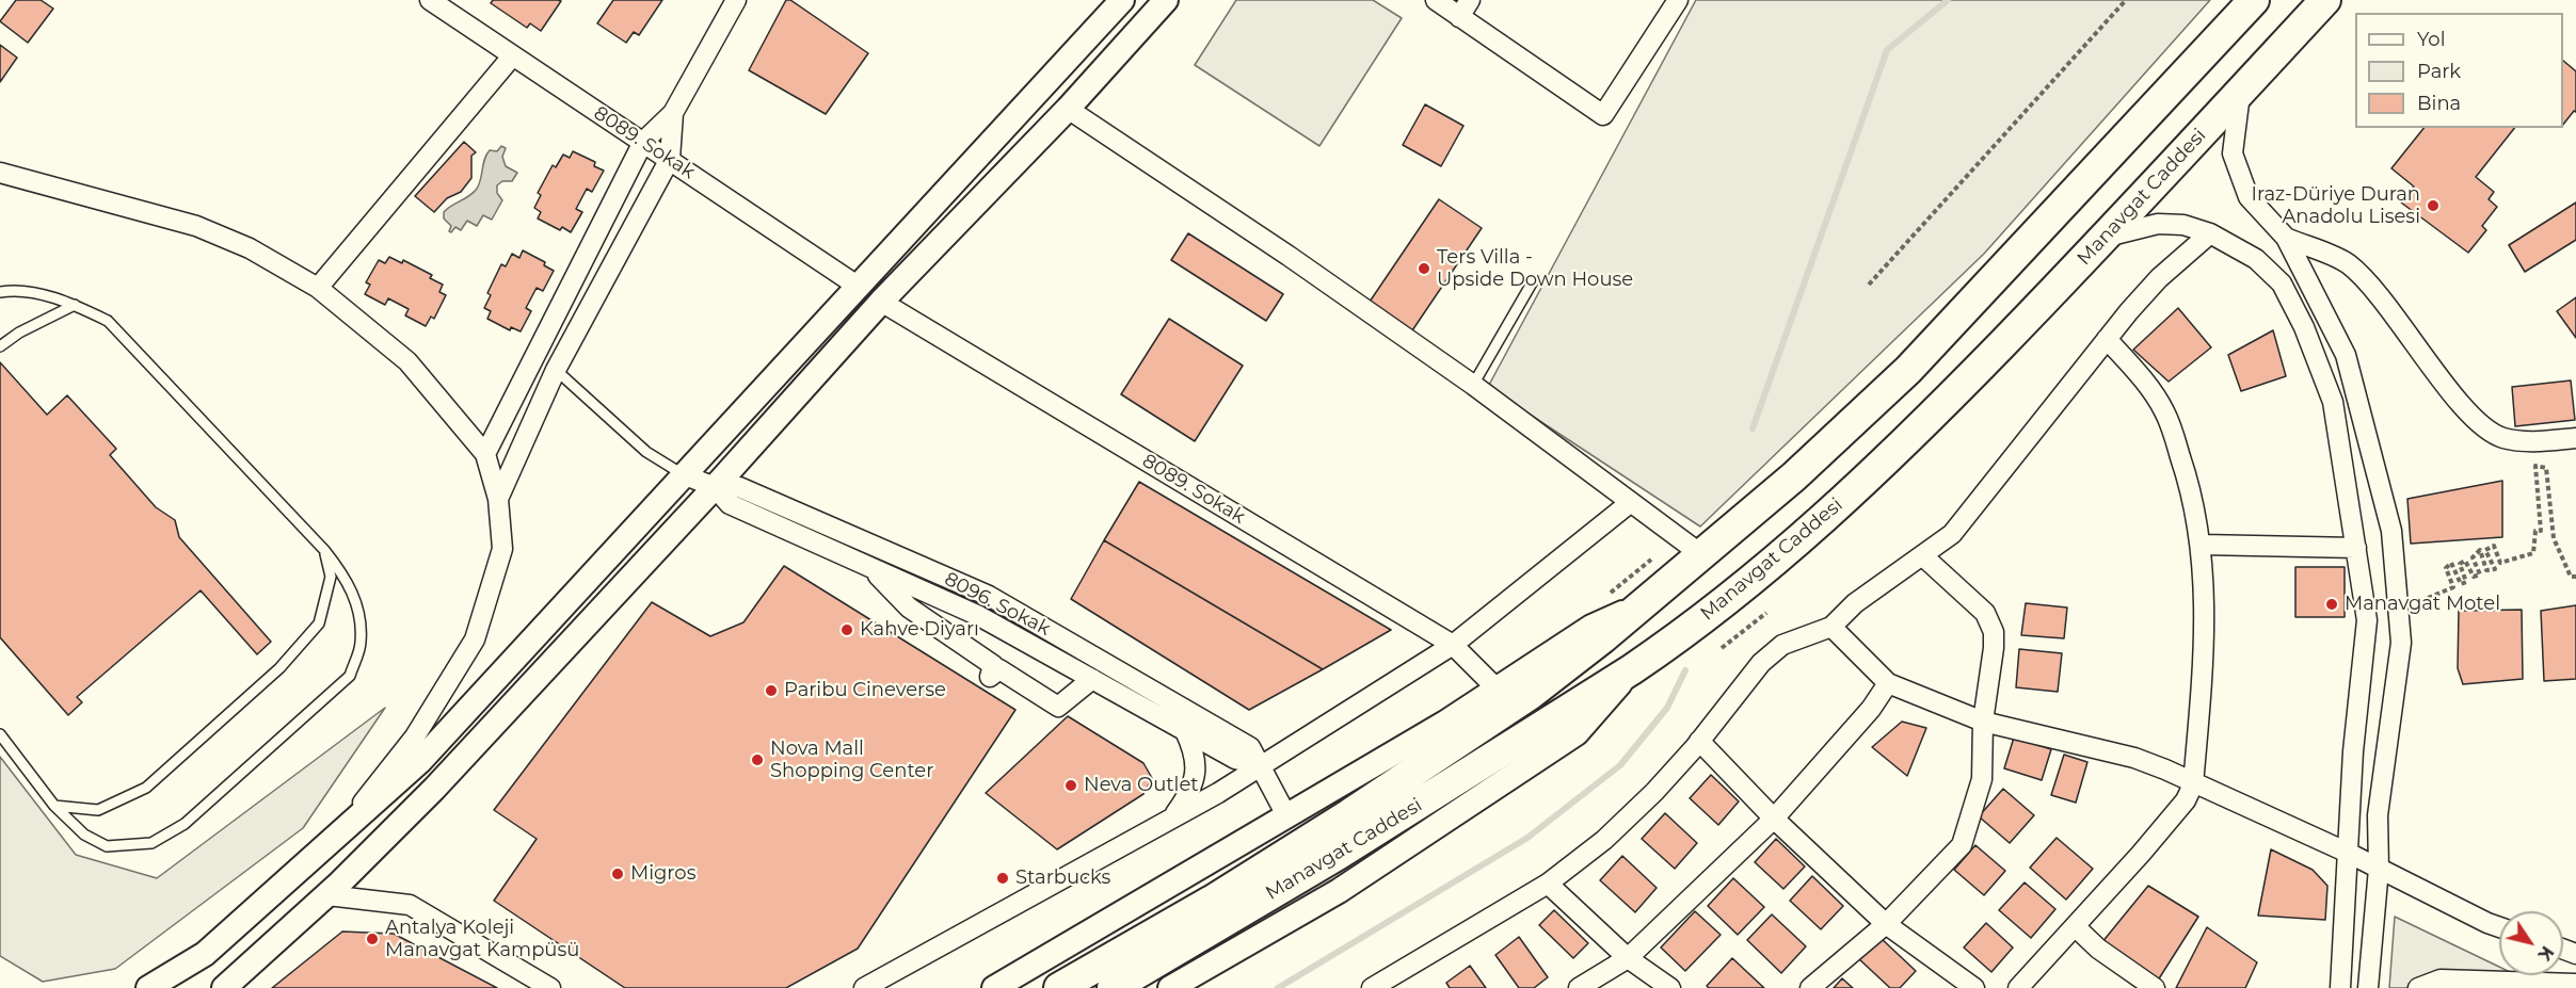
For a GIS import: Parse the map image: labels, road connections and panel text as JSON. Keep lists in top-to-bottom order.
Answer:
{
  "streets": {
    "highway": ["Manavgat Caddesi"],
    "street": ["8089. Sokak", "8096. Sokak"]
  },
  "places": [
    "Iraz-Düriye Duran Anadolu Lisesi",
    "Ters Villa - Upside Down House",
    "Manavgat Motel",
    "Kahve Diyarı",
    "Paribu Cineverse",
    "Nova Mall Shopping Center",
    "Neva Outlet",
    "Migros",
    "Starbucks",
    "Antalya Koleji Manavgat Kampüsü"
  ],
  "legend": ["Yol", "Park", "Bina"],
  "north": "bottom right"
}
